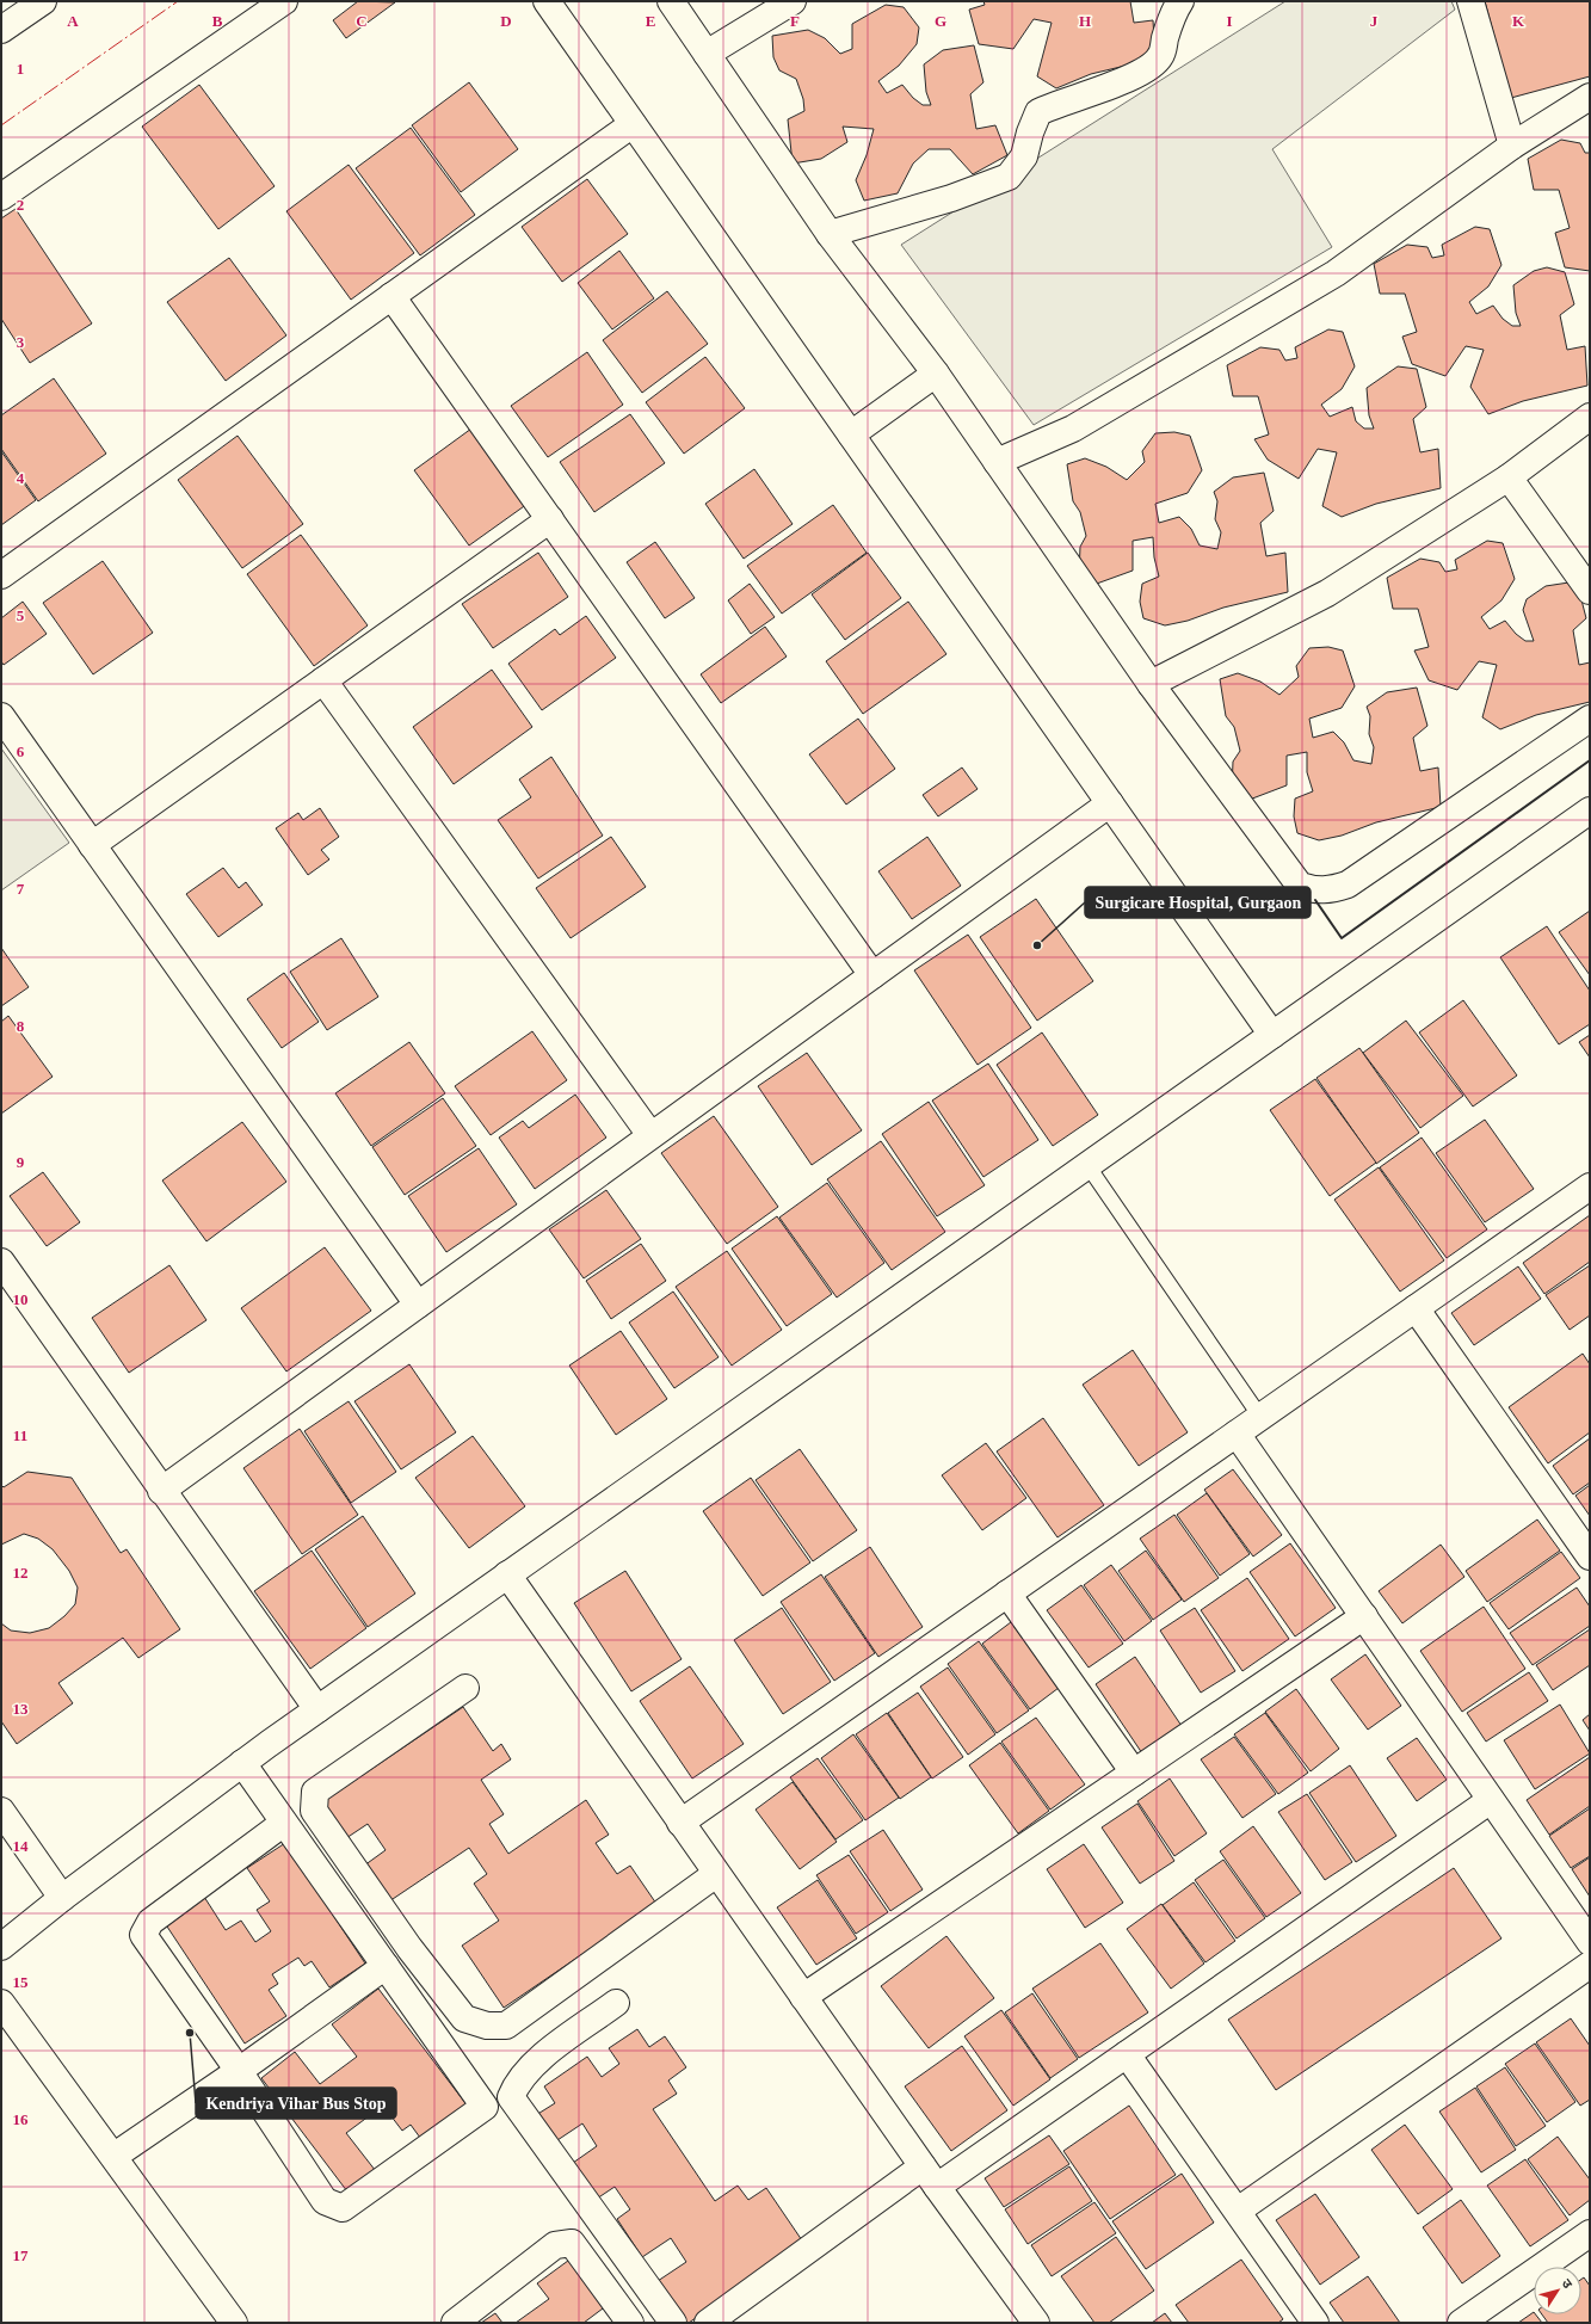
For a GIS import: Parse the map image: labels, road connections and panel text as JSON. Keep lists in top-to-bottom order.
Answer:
{
  "places": ["Surgicare Hospital, Gurgaon", "Kendriya Vihar Bus Stop"],
  "north": "top right",
  "grid": {
    "columns": [
      "A",
      "B",
      "C",
      "D",
      "E",
      "F",
      "G",
      "H",
      "I",
      "J",
      "K"
    ],
    "rows": [
      "1",
      "2",
      "3",
      "4",
      "5",
      "6",
      "7",
      "8",
      "9",
      "10",
      "11",
      "12",
      "13",
      "14",
      "15",
      "16",
      "17"
    ]
  }
}
